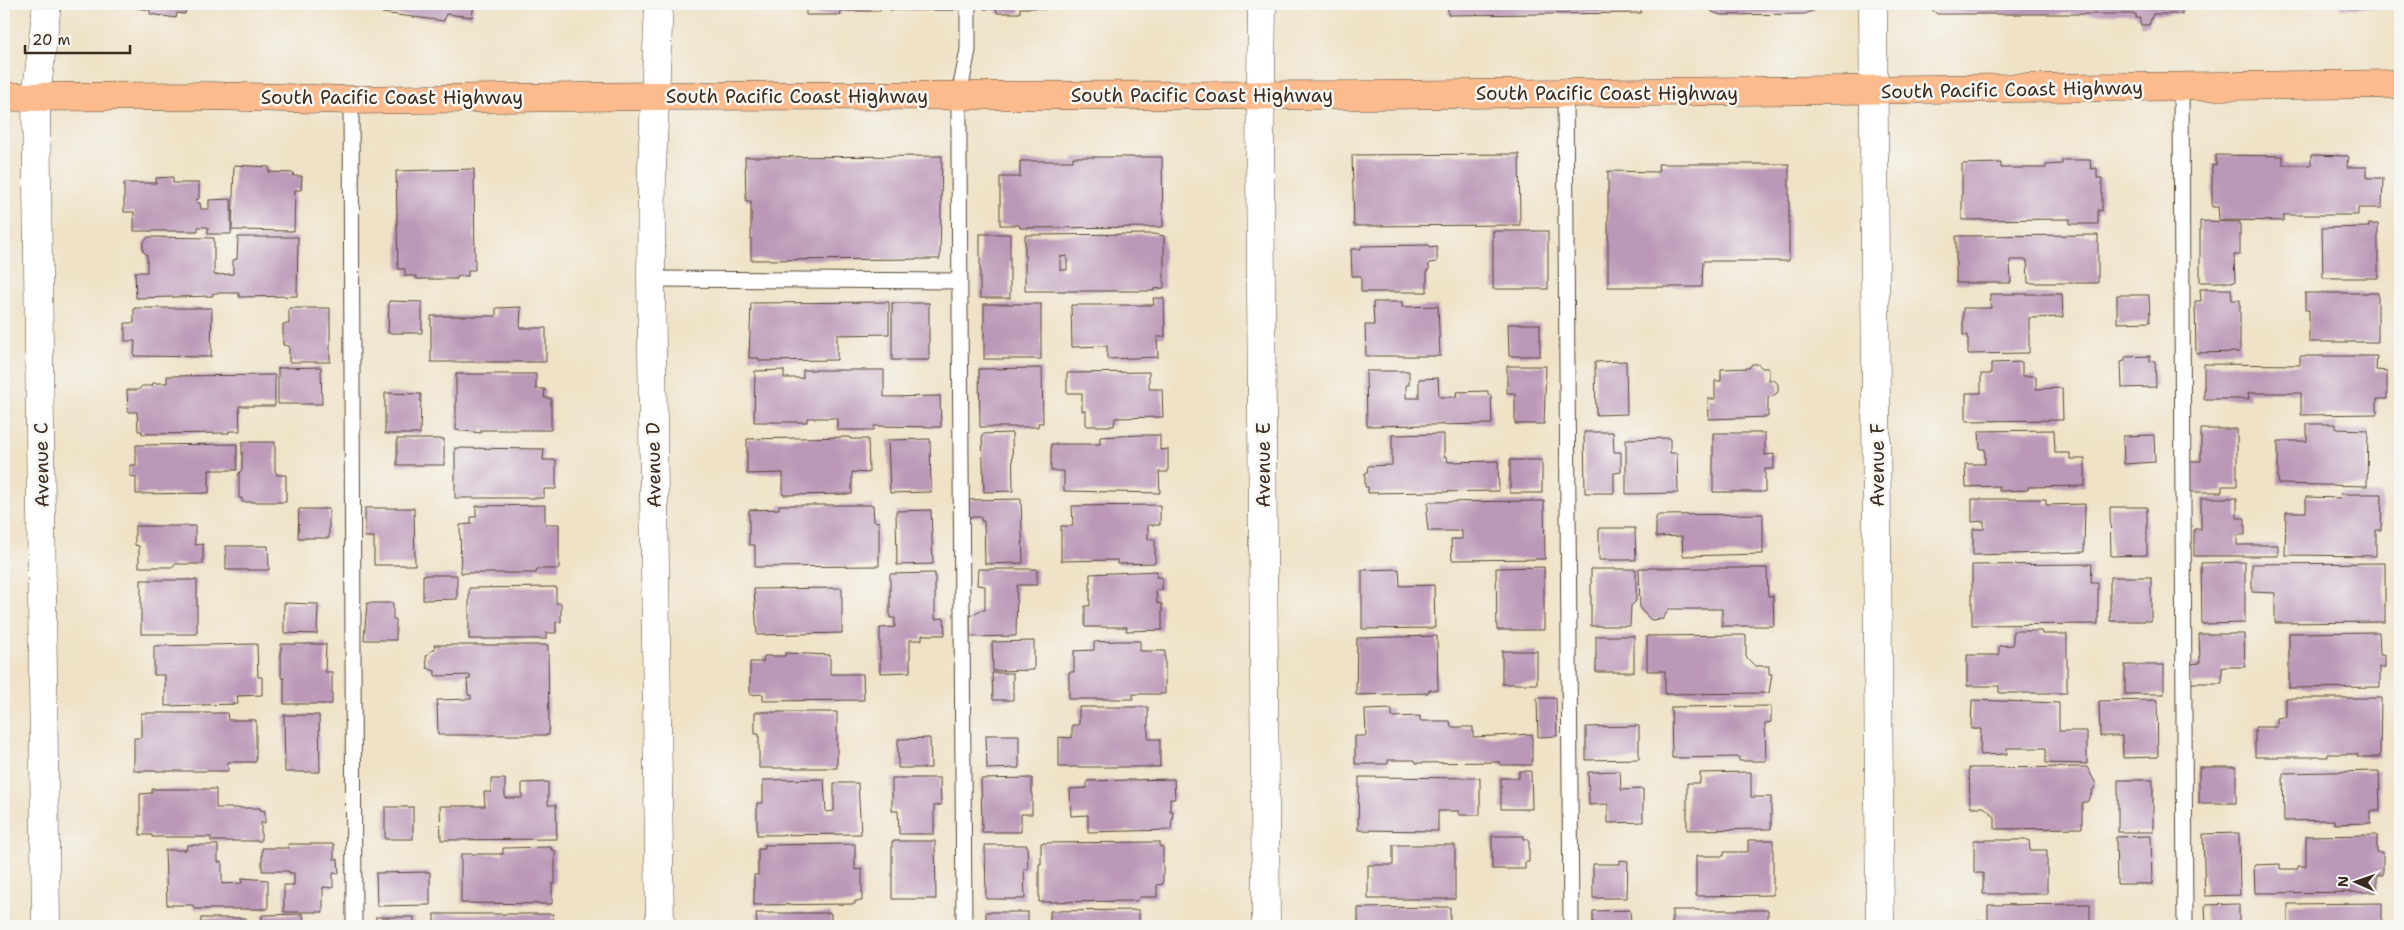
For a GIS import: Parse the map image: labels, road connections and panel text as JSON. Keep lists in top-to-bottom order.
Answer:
{
  "streets": {
    "highway": ["South Pacific Coast Highway"],
    "street": [
      "Avenue C",
      "Avenue D",
      "Avenue E",
      "Avenue F"
    ]
  },
  "crossings": [
    ["South Pacific Coast Highway", "Avenue C"],
    ["South Pacific Coast Highway", "Avenue D"],
    ["South Pacific Coast Highway", "Avenue E"],
    ["South Pacific Coast Highway", "Avenue F"]
  ],
  "scale_bar": "20 m",
  "north": "left"
}
